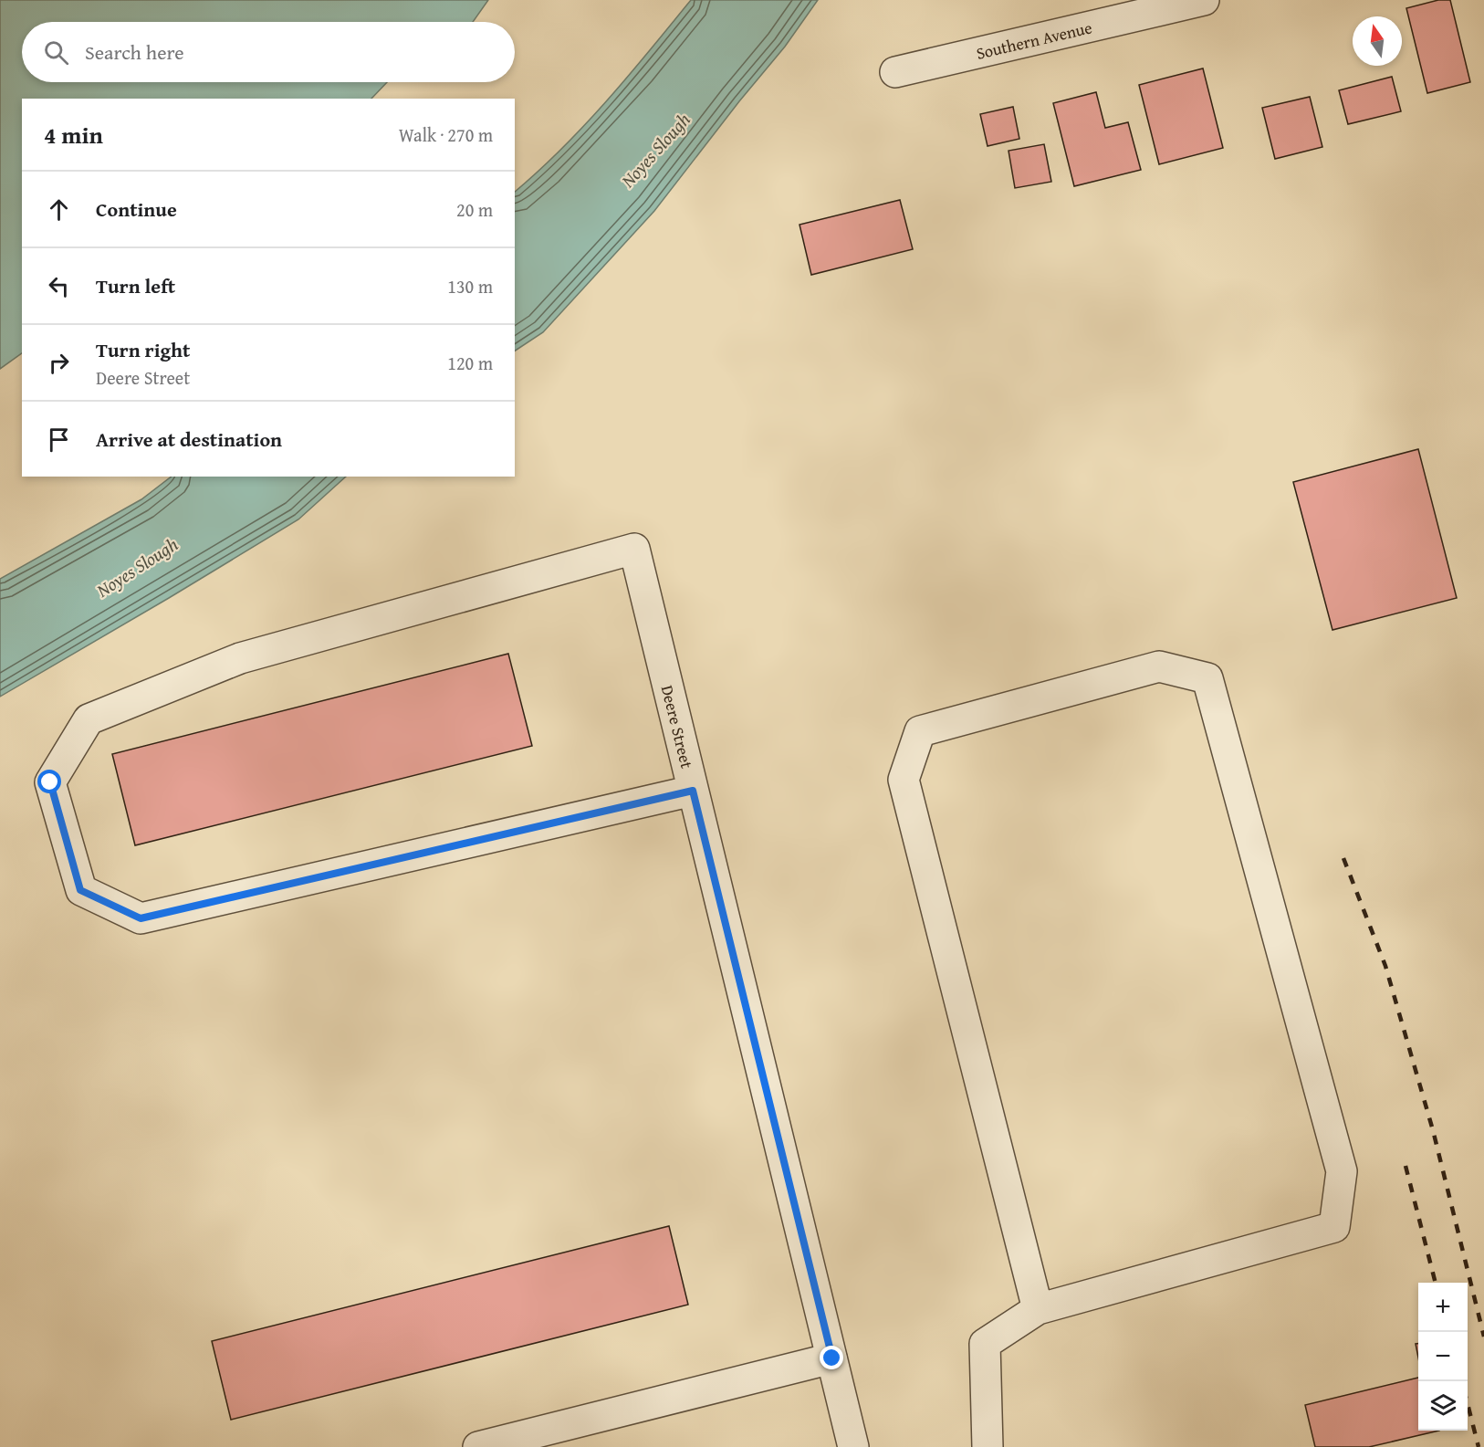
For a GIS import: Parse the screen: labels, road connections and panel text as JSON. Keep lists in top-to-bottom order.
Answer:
{
  "streets": {
    "street": ["Southern Avenue", "Deere Street"]
  },
  "water": ["Noyes Slough"],
  "north": "top",
  "page": {
    "search": "Search here",
    "heading": ["4 min", "Walk · 270 m"],
    "list": [
      ["Continue", "20 m"],
      ["Turn left", "130 m"],
      ["Turn right", "Deere Street", "120 m"],
      "Arrive at destination"
    ],
    "map_buttons": ["+", "−"]
  }
}
